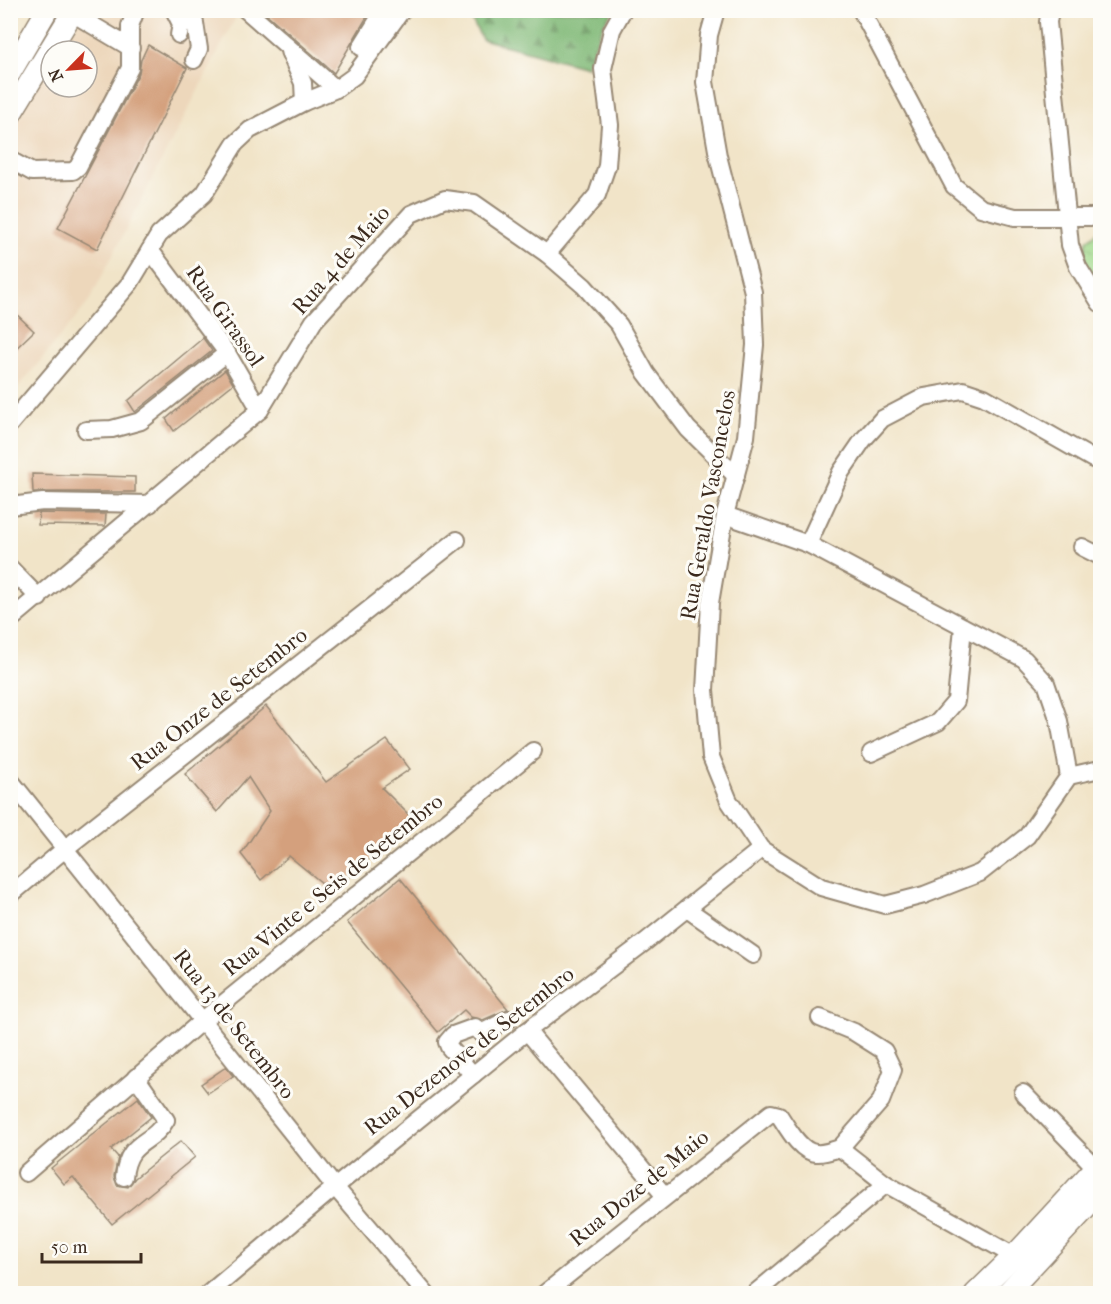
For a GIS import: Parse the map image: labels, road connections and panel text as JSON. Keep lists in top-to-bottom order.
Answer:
{
  "streets": {
    "street": [
      "Rua 4 de Maio",
      "Rua Girassol",
      "Rua Geraldo Vasconcelos",
      "Rua Onze de Setembro",
      "Rua Vinte e Seis de Setembro",
      "Rua 13 de Setembro",
      "Rua Dezenove de Setembro",
      "Rua Doze de Maio"
    ]
  },
  "crossings": [
    ["Rua 4 de Maio", "Rua Girassol"],
    ["Rua 4 de Maio", "Rua Geraldo Vasconcelos"],
    ["Rua Geraldo Vasconcelos", "Rua Dezenove de Setembro"],
    ["Rua Onze de Setembro", "Rua 13 de Setembro"],
    ["Rua Vinte e Seis de Setembro", "Rua 13 de Setembro"],
    ["Rua 13 de Setembro", "Rua Dezenove de Setembro"]
  ],
  "scale_bar": "50 m",
  "north": "bottom left"
}
